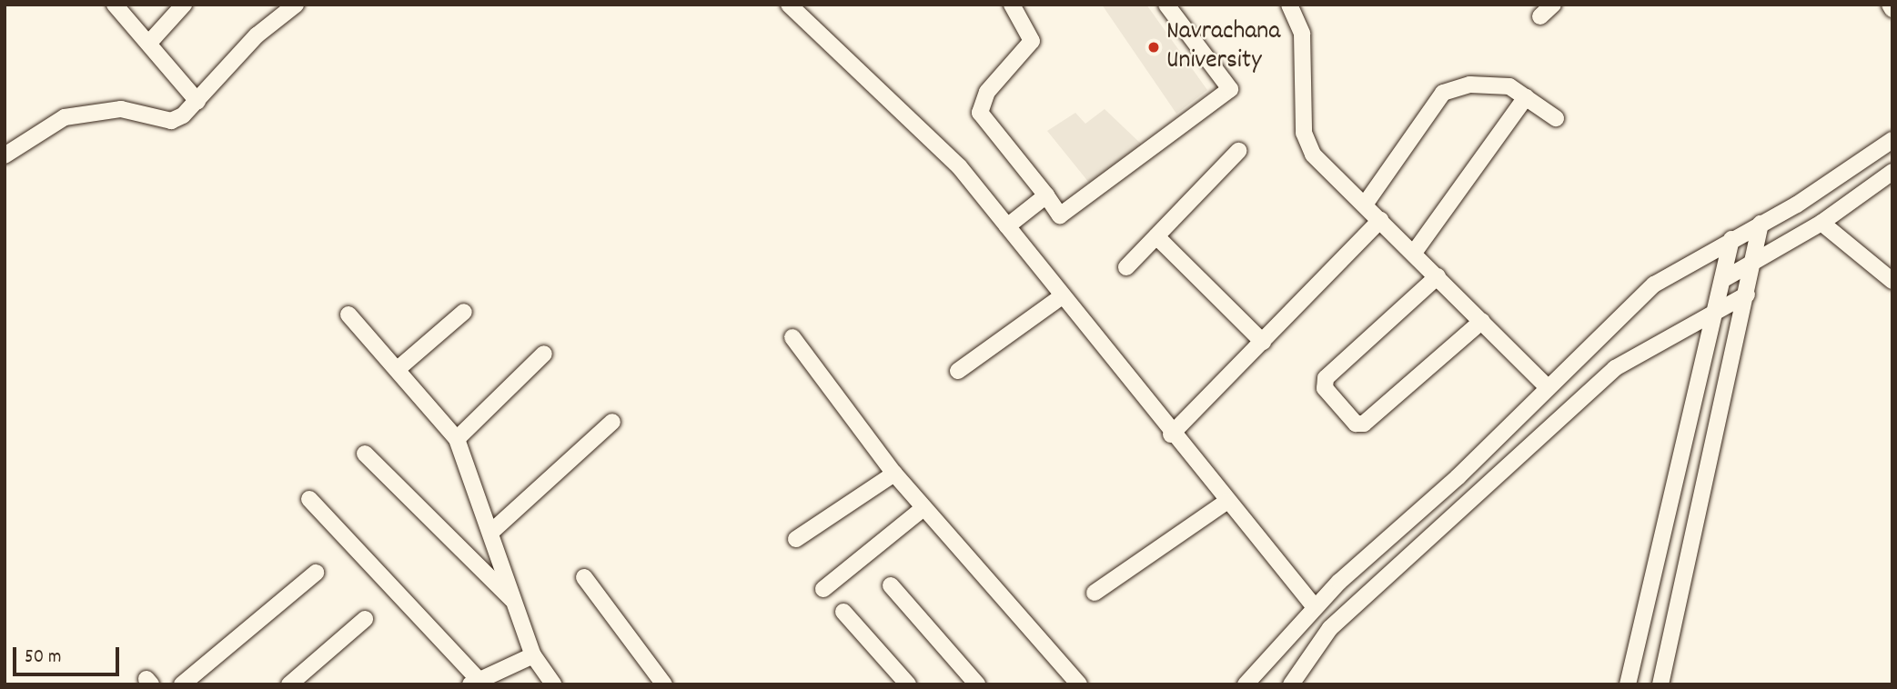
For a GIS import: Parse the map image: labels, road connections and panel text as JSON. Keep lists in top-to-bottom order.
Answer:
{
  "places": ["Navrachana University"],
  "scale_bar": "50 m"
}
